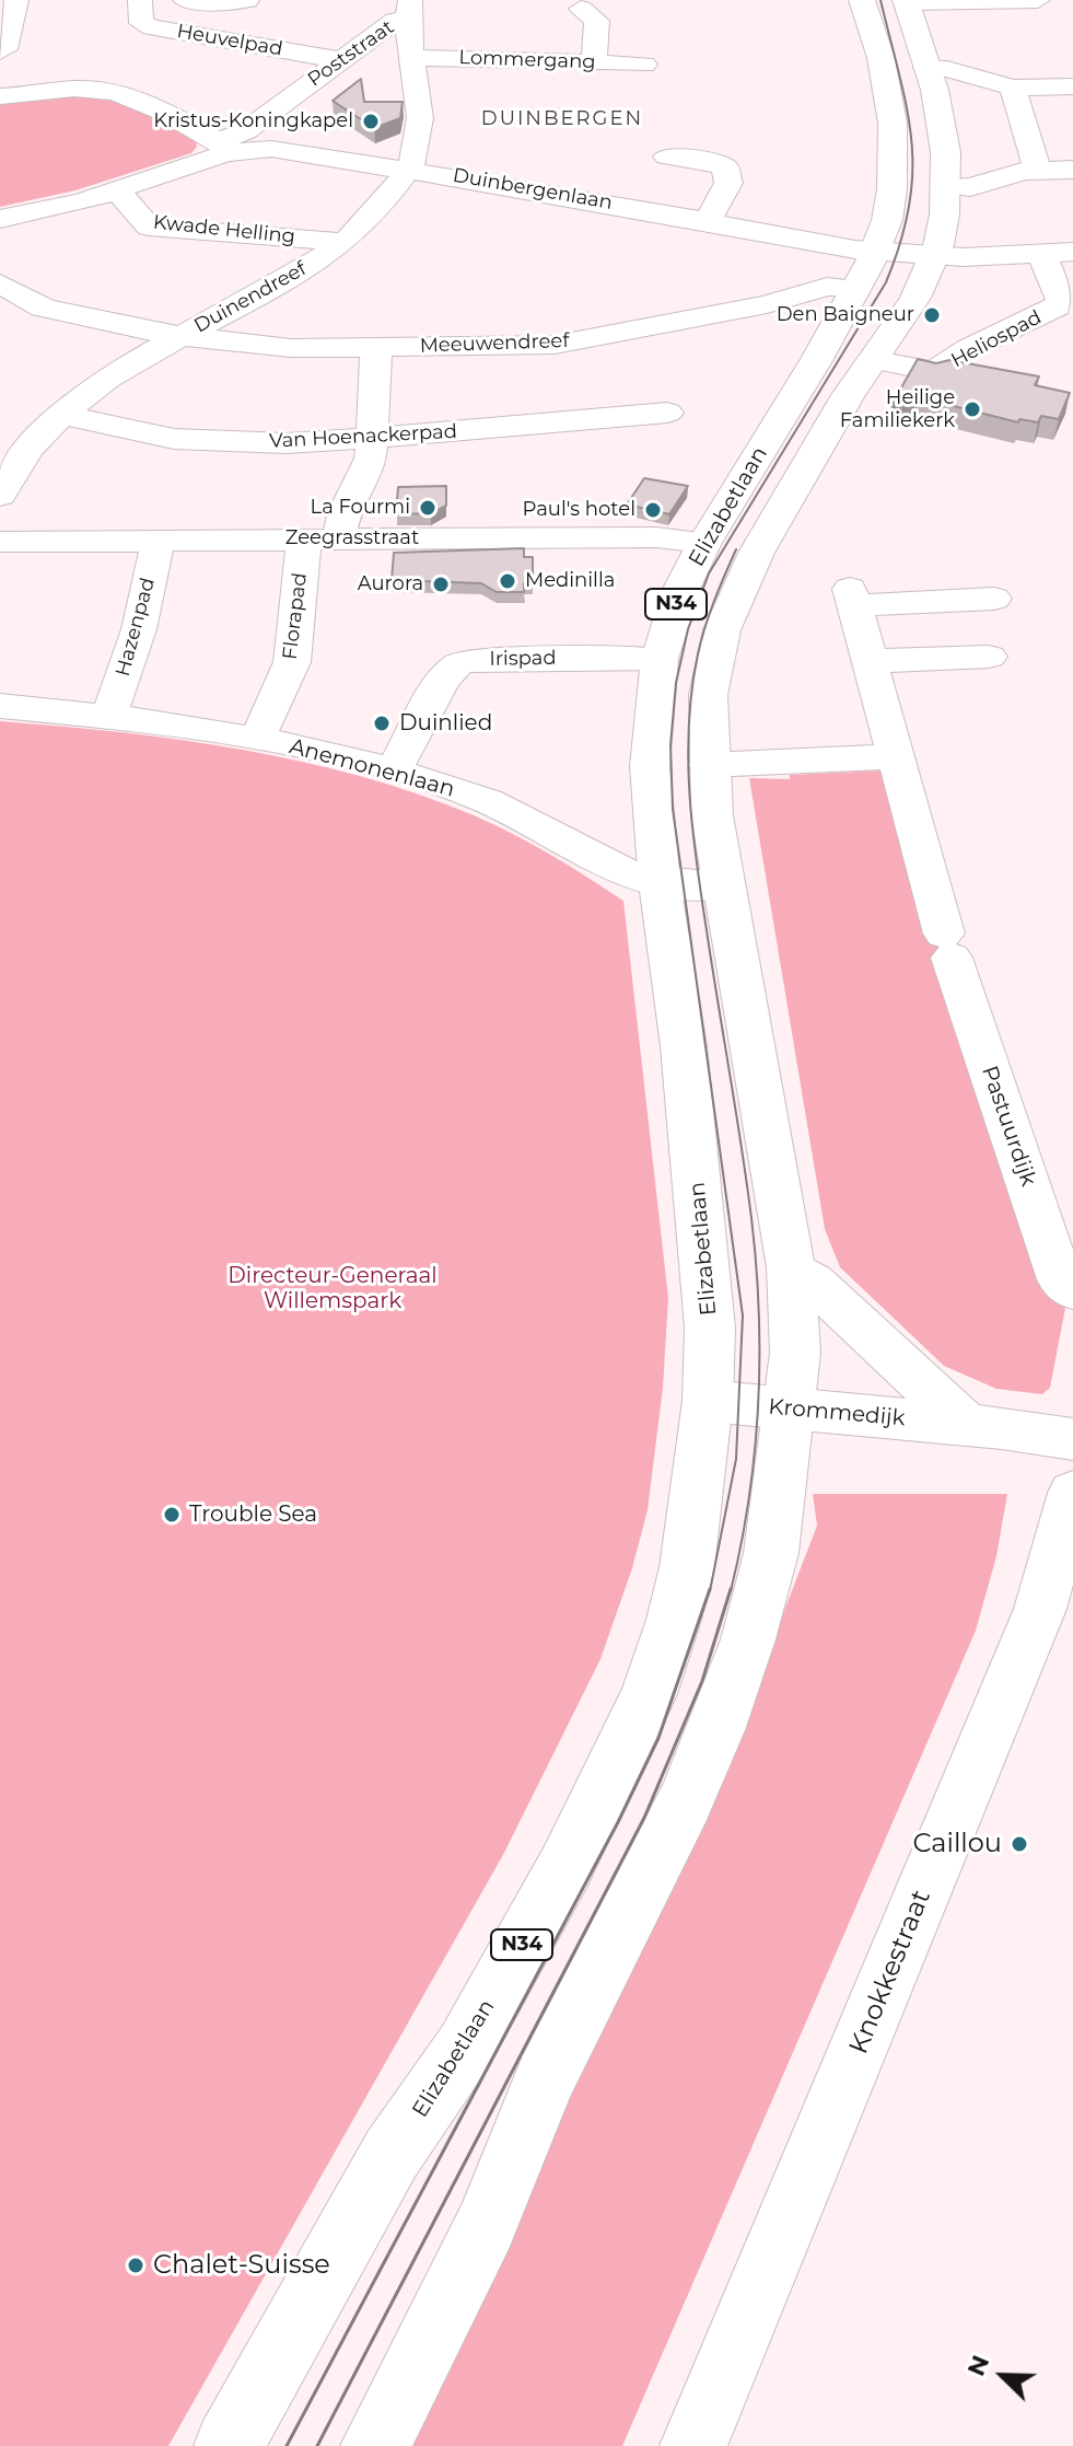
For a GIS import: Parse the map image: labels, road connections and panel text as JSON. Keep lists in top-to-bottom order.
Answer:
{
  "streets": {
    "main road": ["Elizabetlaan", "N34"],
    "street": [
      "Heuvelpad",
      "Poststraat",
      "Lommergang",
      "Duinbergenlaan",
      "Kwade Helling",
      "Duinendreef",
      "Heliospad",
      "Meeuwendreef",
      "Van Hoenackerpad",
      "Zeegrasstraat",
      "Florapad",
      "Hazenpad",
      "Irispad",
      "Anemonenlaan",
      "Pastuurdijk",
      "Krommedijk",
      "Knokkestraat"
    ]
  },
  "crossings": [
    ["Heuvelpad", "Poststraat"],
    ["Poststraat", "Duinbergenlaan"],
    ["Poststraat", "Duinendreef"],
    ["Lommergang", "Duinendreef"],
    ["Duinbergenlaan", "Kwade Helling"],
    ["Duinbergenlaan", "Duinendreef"],
    ["Duinbergenlaan", "Heliospad"],
    ["Duinbergenlaan", "Elizabetlaan"],
    ["Duinbergenlaan", "N34"],
    ["Kwade Helling", "Duinendreef"],
    ["Duinendreef", "Meeuwendreef"],
    ["Duinendreef", "Van Hoenackerpad"],
    ["Heliospad", "N34"],
    ["Meeuwendreef", "Elizabetlaan"],
    ["Meeuwendreef", "Florapad"],
    ["Van Hoenackerpad", "Florapad"],
    ["Elizabetlaan", "Zeegrasstraat"],
    ["Elizabetlaan", "Irispad"],
    ["Elizabetlaan", "Anemonenlaan"],
    ["Elizabetlaan", "Krommedijk"],
    ["Zeegrasstraat", "Florapad"],
    ["Zeegrasstraat", "Hazenpad"],
    ["N34", "Anemonenlaan"],
    ["N34", "Krommedijk"],
    ["Florapad", "Anemonenlaan"],
    ["Hazenpad", "Anemonenlaan"],
    ["Irispad", "Anemonenlaan"]
  ],
  "districts": ["DUINBERGEN"],
  "parks": ["Directeur-Generaal Willemspark"],
  "places": [
    "Kristus-Koningkapel",
    "Den Baigneur",
    "Heilige Familiekerk",
    "La Fourmi",
    "Paul's hotel",
    "Medinilla",
    "Aurora",
    "Duinlied",
    "Trouble Sea",
    "Caillou",
    "Chalet-Suisse"
  ],
  "north": "top left"
}
